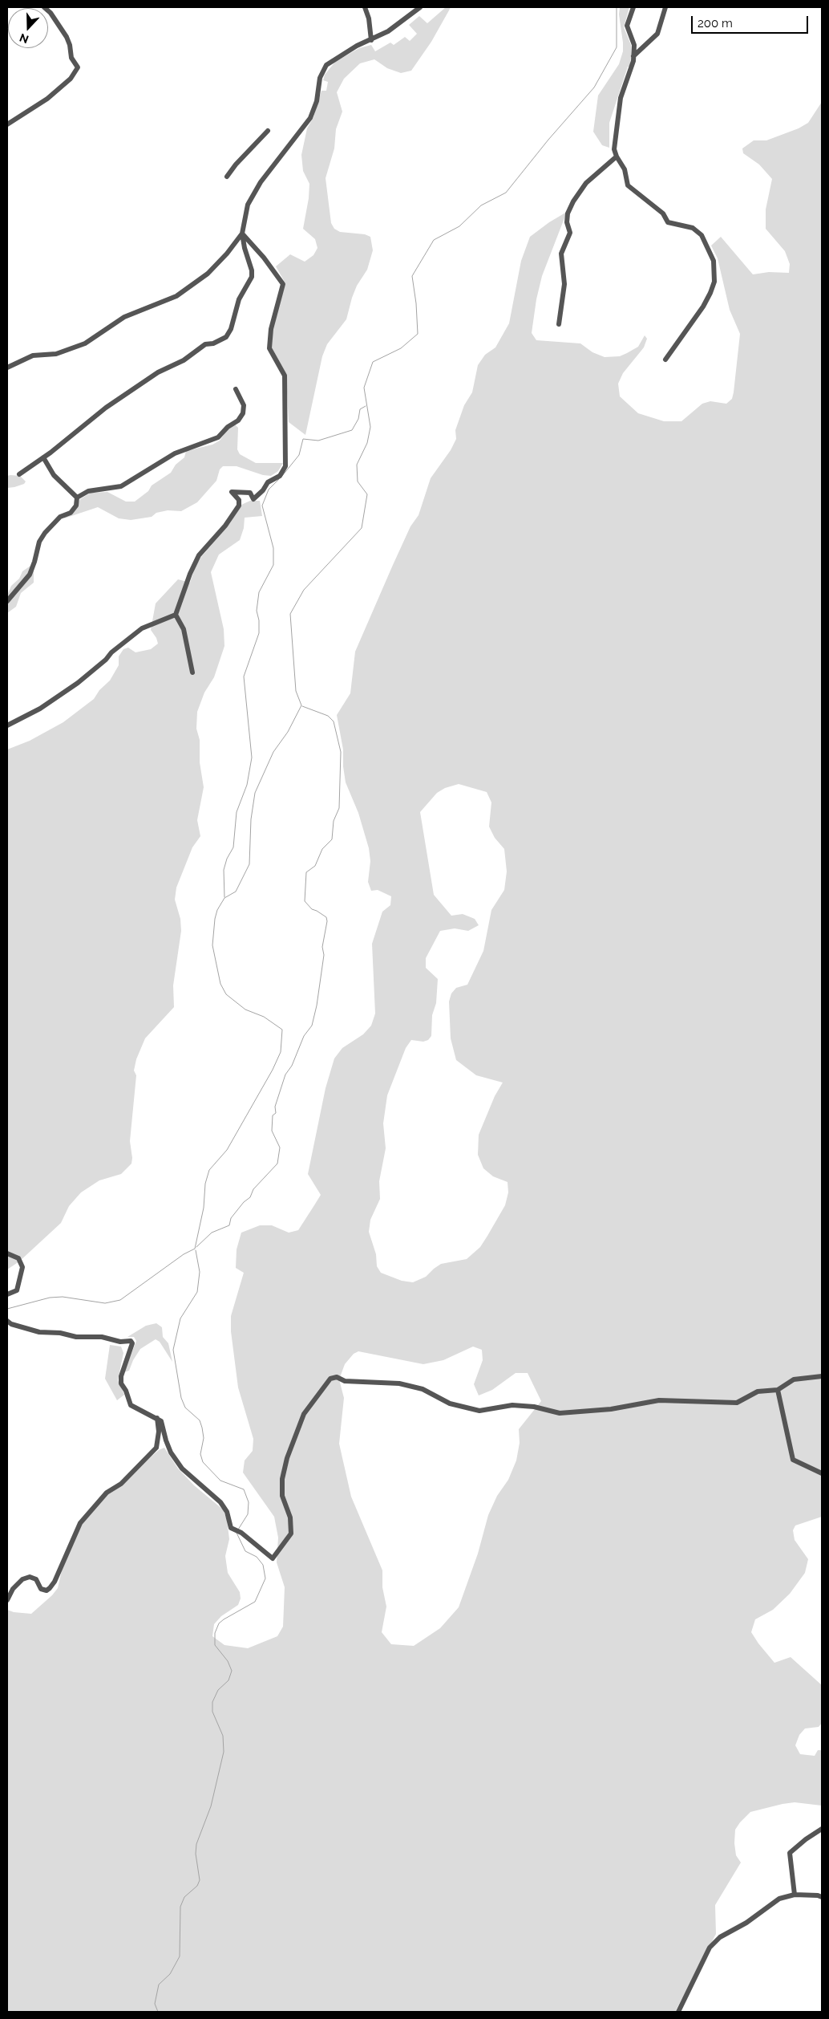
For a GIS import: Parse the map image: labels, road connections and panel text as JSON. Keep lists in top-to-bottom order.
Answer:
{
  "scale_bar": "200 m",
  "north": "bottom"
}
